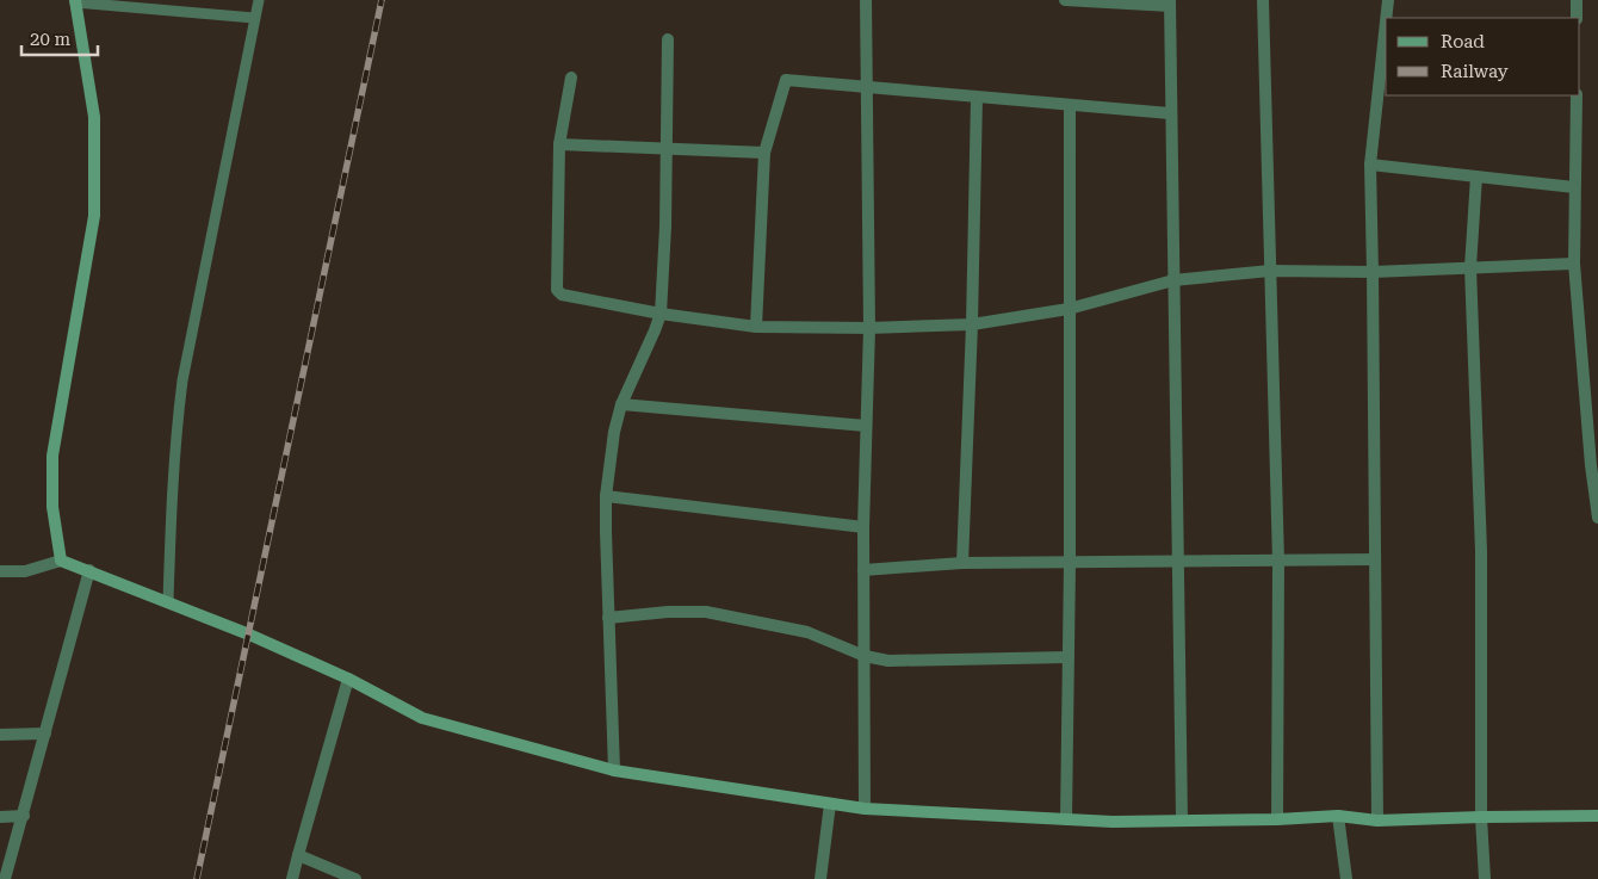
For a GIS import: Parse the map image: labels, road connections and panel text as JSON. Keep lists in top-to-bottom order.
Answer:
{
  "legend": ["Road", "Railway"],
  "scale_bar": "20 m"
}
